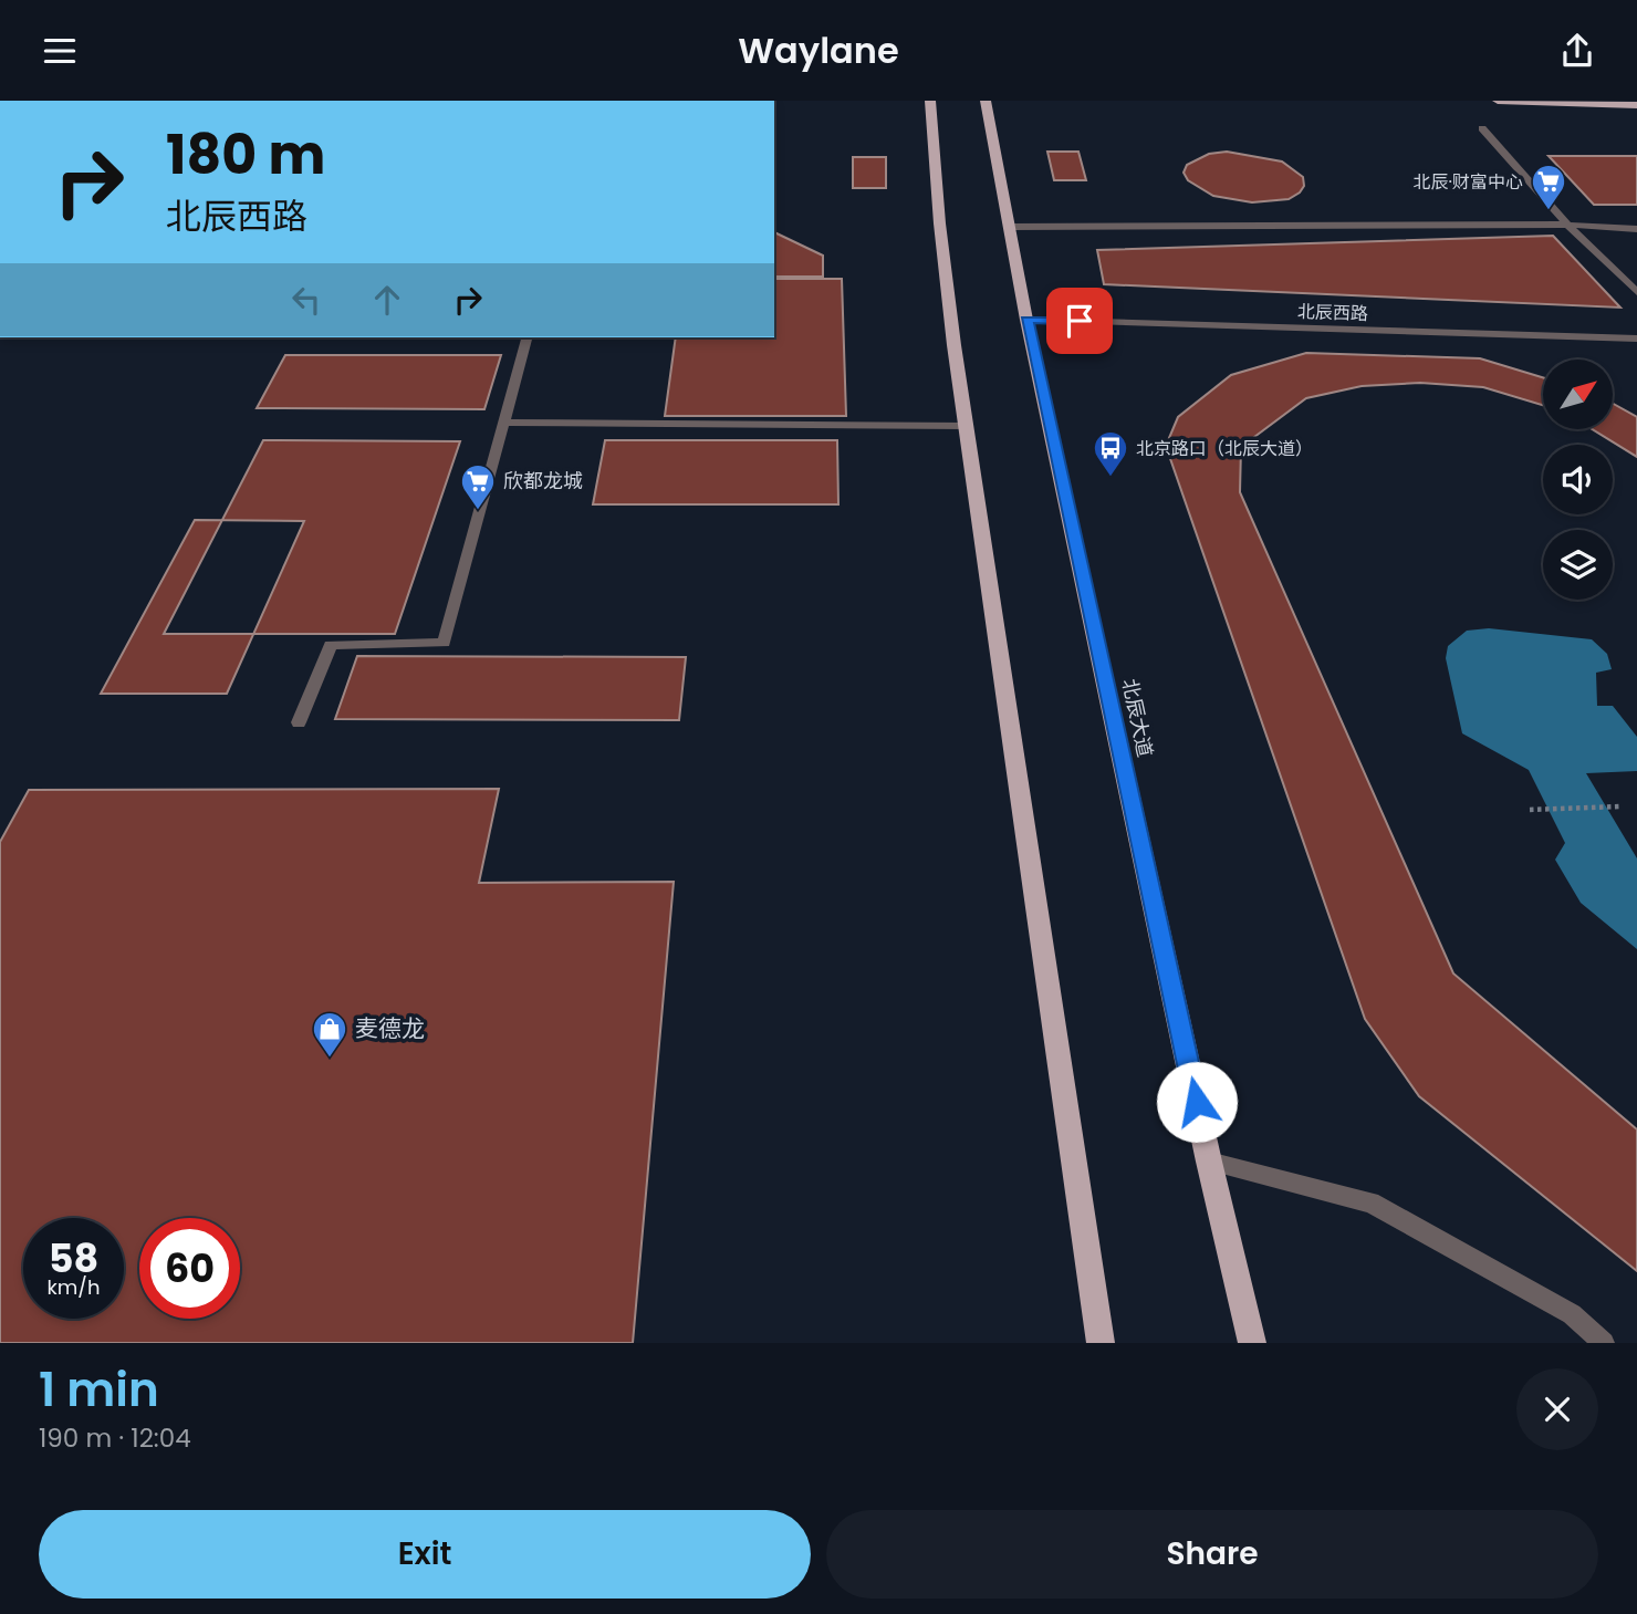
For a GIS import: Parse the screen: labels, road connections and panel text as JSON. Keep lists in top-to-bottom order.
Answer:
{
  "streets": {
    "main road": ["北辰大道"],
    "street": ["北辰西路"]
  },
  "crossings": [
    ["北辰西路", "北辰大道"]
  ],
  "places": {
    "supermarket": ["北辰·财富中心", "欣都龙城"],
    "bus stop": ["北京路口（北辰大道）"],
    "shop": ["麦德龙"]
  },
  "north": "top right",
  "page": {
    "header": "Waylane",
    "turn": ["180 m", "北辰西路"],
    "speed": "58 km/h",
    "limit": "60",
    "heading": ["1 min", "190 m · 12:04"],
    "buttons": ["Exit", "Share"]
  }
}
